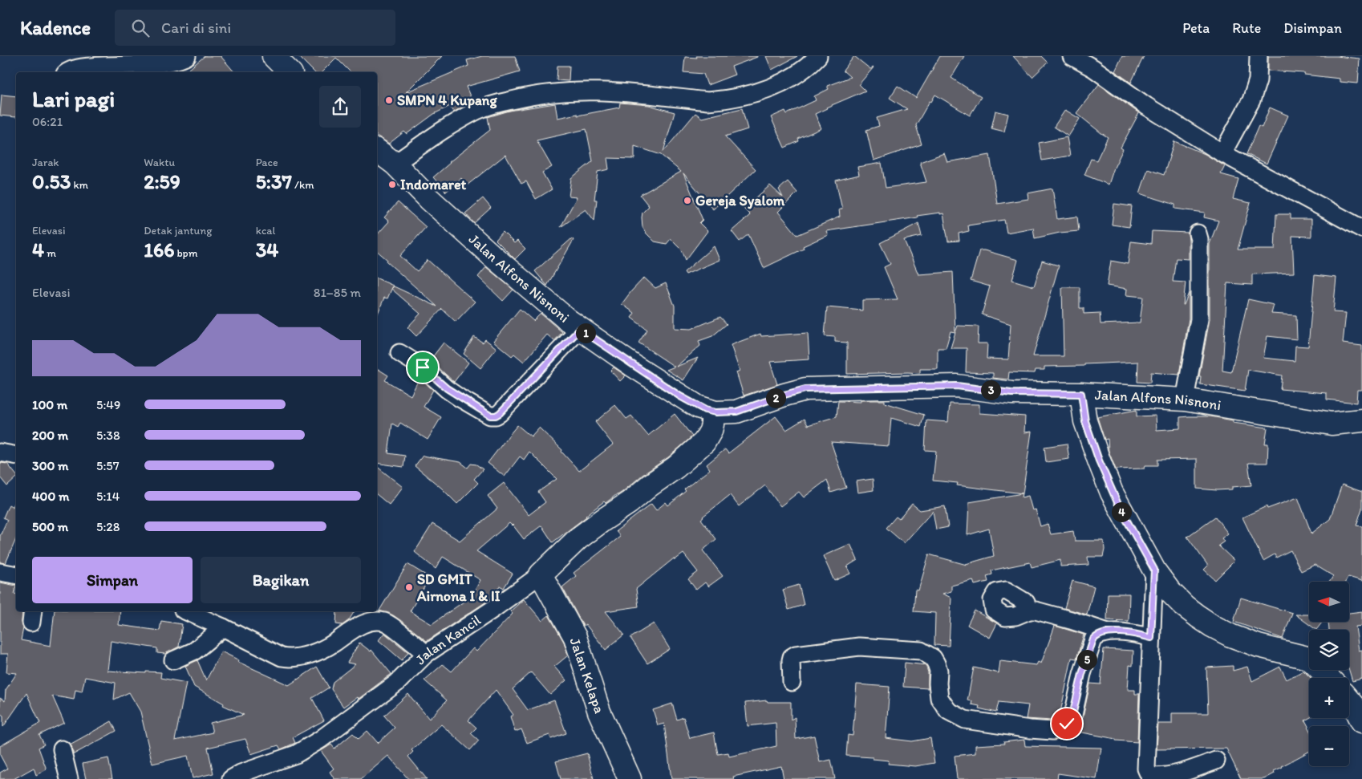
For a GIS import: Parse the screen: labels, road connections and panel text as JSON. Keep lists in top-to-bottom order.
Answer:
{
  "streets": {
    "main road": ["Jalan Alfons Nisnoni", "Jalan Kancil", "Jalan Kelapa"]
  },
  "crossings": [
    ["Jalan Alfons Nisnoni", "Jalan Kancil"],
    ["Jalan Kancil", "Jalan Kelapa"]
  ],
  "places": [
    "SMPN 4 Kupang",
    "Indomaret",
    "Gereja Syalom",
    "SD GMIT Airnona I & II"
  ],
  "north": "left",
  "page": {
    "header": "Kadence",
    "search": "Cari di sini",
    "nav": ["Peta", "Rute", "Disimpan"],
    "heading": ["Lari pagi", "06:21"],
    "stats": [
      ["Jarak", "0.53 km"],
      ["Waktu", "2:59"],
      ["Pace", "5:37 /km"],
      ["Elevasi", "4 m"],
      ["Detak jantung", "166 bpm"],
      ["kcal", "34"]
    ],
    "chart": ["Elevasi", "81–85 m"],
    "pins": [
      "1",
      "3",
      "2",
      "4",
      "5"
    ],
    "list": [
      {
        "name": "100 m",
        "note": "5:49"
      },
      {
        "name": "200 m",
        "note": "5:38"
      },
      {
        "name": "300 m",
        "note": "5:57"
      },
      {
        "name": "400 m",
        "note": "5:14"
      },
      {
        "name": "500 m",
        "note": "5:28"
      }
    ],
    "buttons": ["Simpan", "Bagikan"],
    "map_buttons": ["+", "−"]
  }
}
